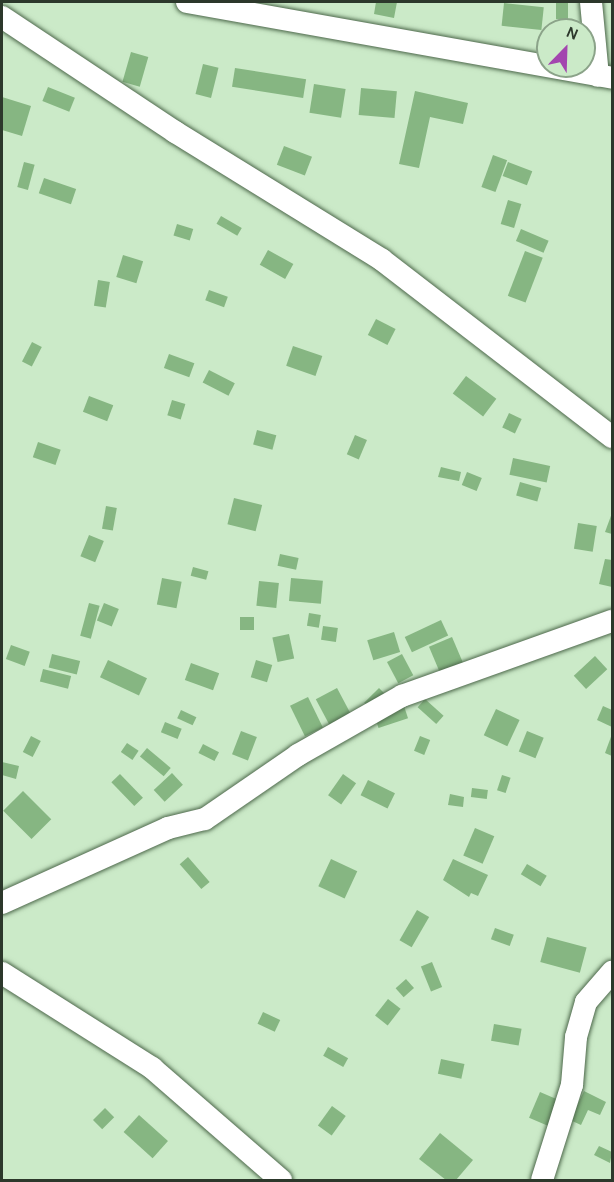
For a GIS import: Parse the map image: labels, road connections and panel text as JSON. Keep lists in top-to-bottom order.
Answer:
{
  "north": "top right"
}
